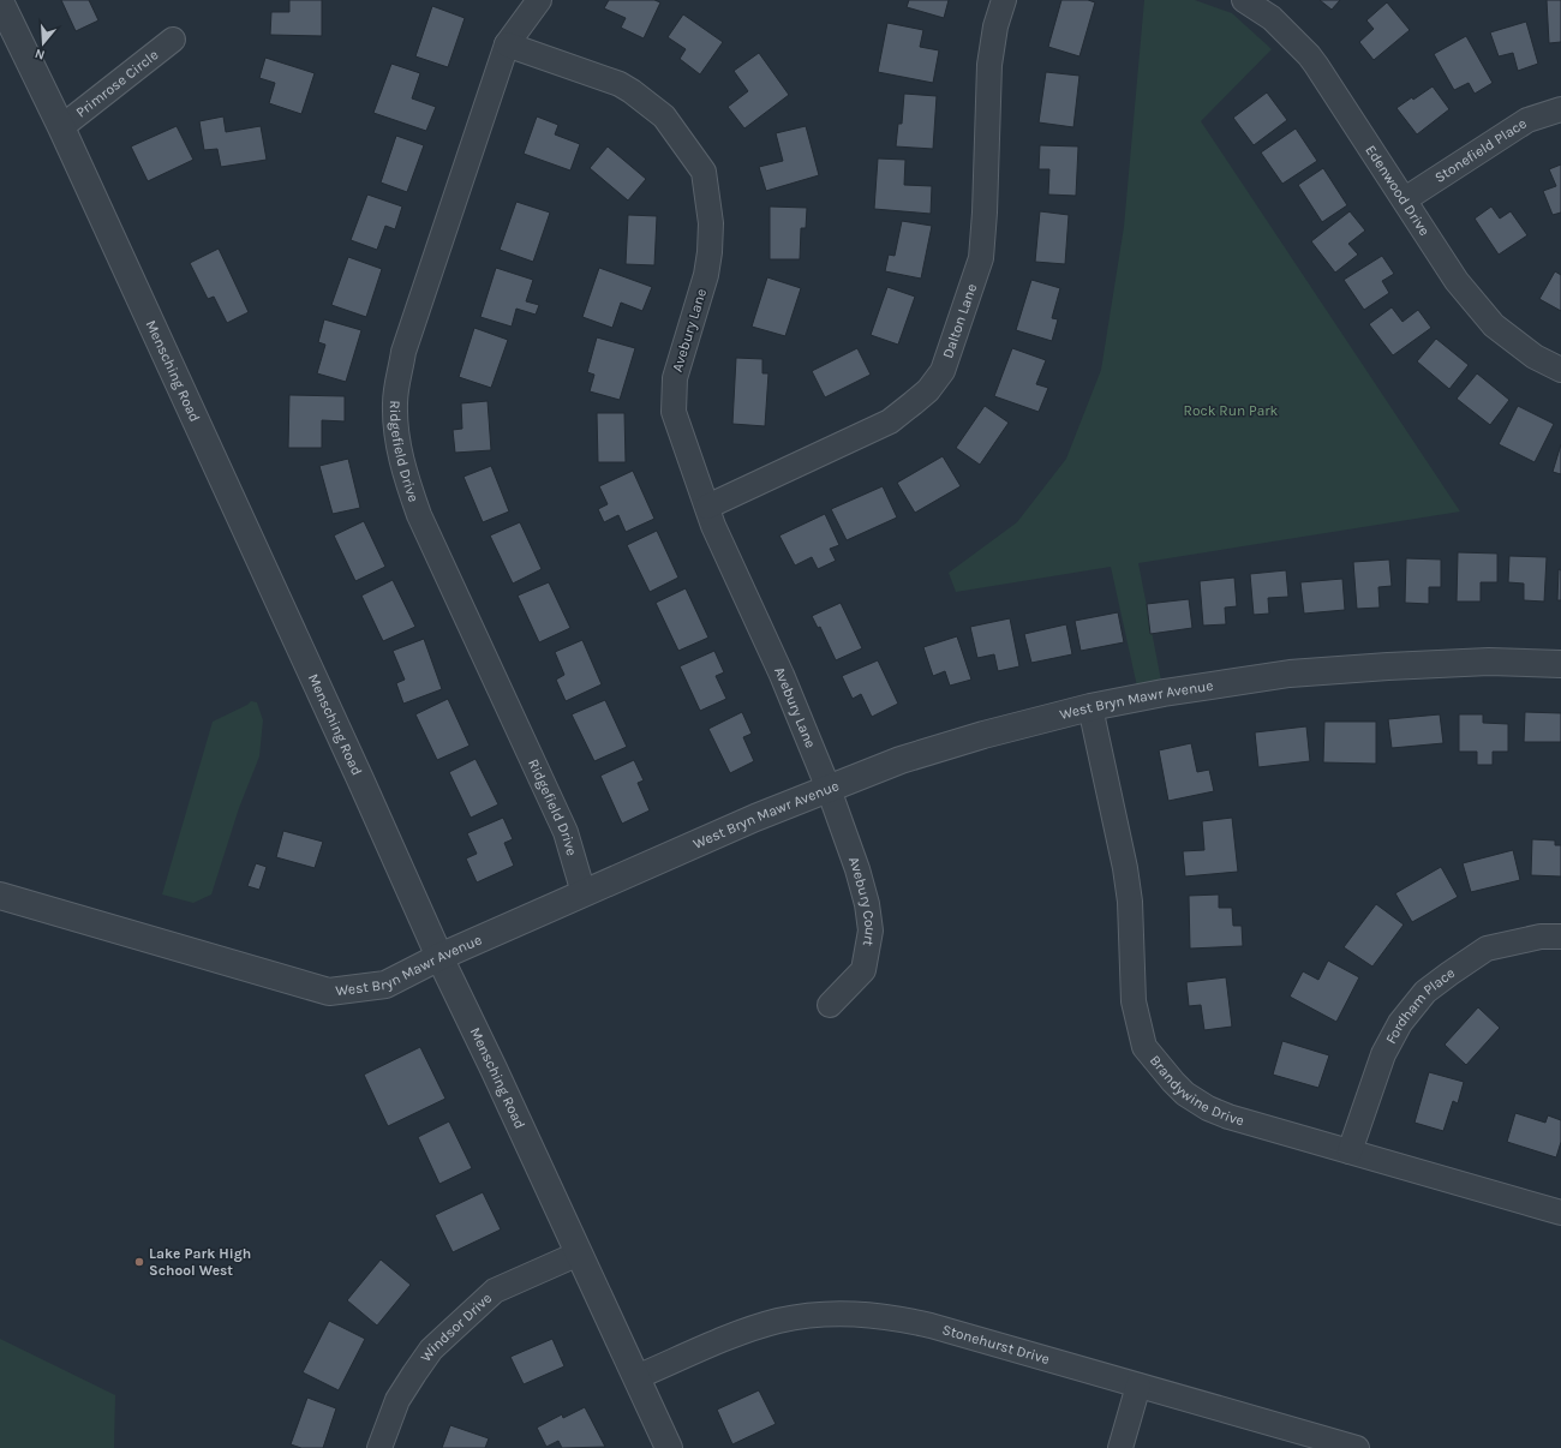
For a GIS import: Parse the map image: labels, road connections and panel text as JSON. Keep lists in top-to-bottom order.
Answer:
{
  "streets": {
    "street": [
      "Primrose Circle",
      "Stonefield Place",
      "Edenwood Drive",
      "Dalton Lane",
      "Avebury Lane",
      "Mensching Road",
      "Ridgefield Drive",
      "West Bryn Mawr Avenue",
      "Avebury Court",
      "Fordham Place",
      "Brandywine Drive",
      "Windsor Drive",
      "Stonehurst Drive"
    ]
  },
  "crossings": [
    ["Primrose Circle", "Mensching Road"],
    ["Stonefield Place", "Edenwood Drive"],
    ["Dalton Lane", "Avebury Lane"],
    ["Avebury Lane", "Ridgefield Drive"],
    ["Avebury Lane", "West Bryn Mawr Avenue"],
    ["Avebury Lane", "Avebury Court"],
    ["Mensching Road", "West Bryn Mawr Avenue"],
    ["Mensching Road", "Windsor Drive"],
    ["Mensching Road", "Stonehurst Drive"],
    ["Ridgefield Drive", "West Bryn Mawr Avenue"],
    ["West Bryn Mawr Avenue", "Avebury Court"],
    ["West Bryn Mawr Avenue", "Brandywine Drive"],
    ["Fordham Place", "Brandywine Drive"]
  ],
  "parks": ["Rock Run Park"],
  "places": ["Lake Park High School West"],
  "north": "bottom"
}
